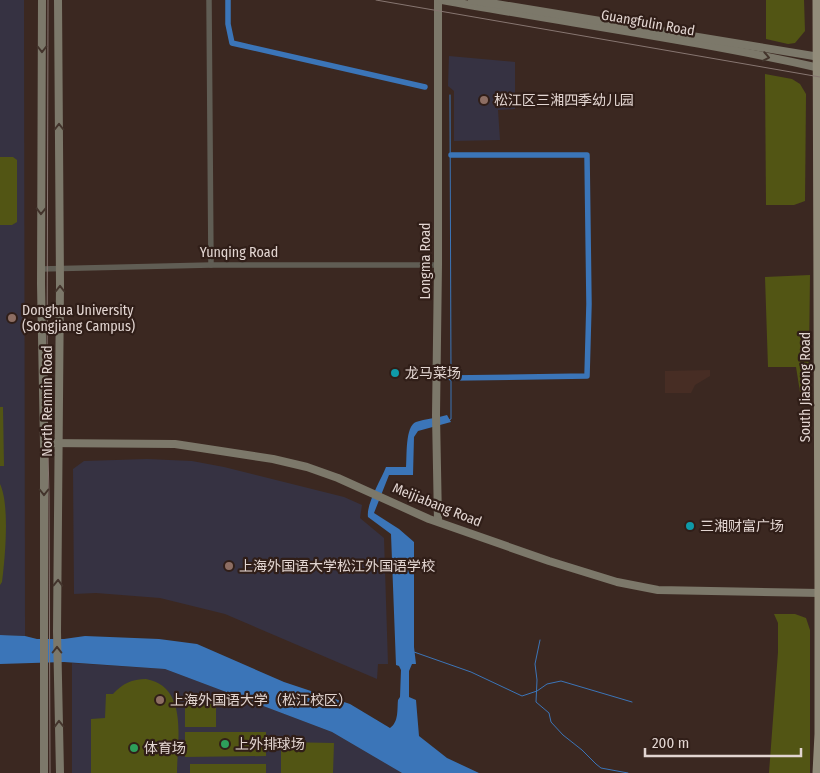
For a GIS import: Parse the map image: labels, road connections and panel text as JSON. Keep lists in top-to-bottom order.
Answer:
{
  "streets": {
    "main road": [
      "Guangfulin Road",
      "Longma Road",
      "South Jiasong Road",
      "North Renmin Road",
      "Meijiabang Road"
    ],
    "street": ["Yunqing Road"]
  },
  "crossings": [
    ["Guangfulin Road", "South Jiasong Road"],
    ["Yunqing Road", "Longma Road"],
    ["Yunqing Road", "North Renmin Road"],
    ["Longma Road", "Meijiabang Road"],
    ["South Jiasong Road", "Meijiabang Road"],
    ["North Renmin Road", "Meijiabang Road"]
  ],
  "places": [
    "松江区三湘四季幼儿园",
    "Donghua University (Songjiang Campus)",
    "龙马菜场",
    "三湘财富广场",
    "上海外国语大学松江外国语学校",
    "上海外国语大学（松江校区）",
    "上外排球场",
    "体育场"
  ],
  "scale_bar": "200 m"
}
